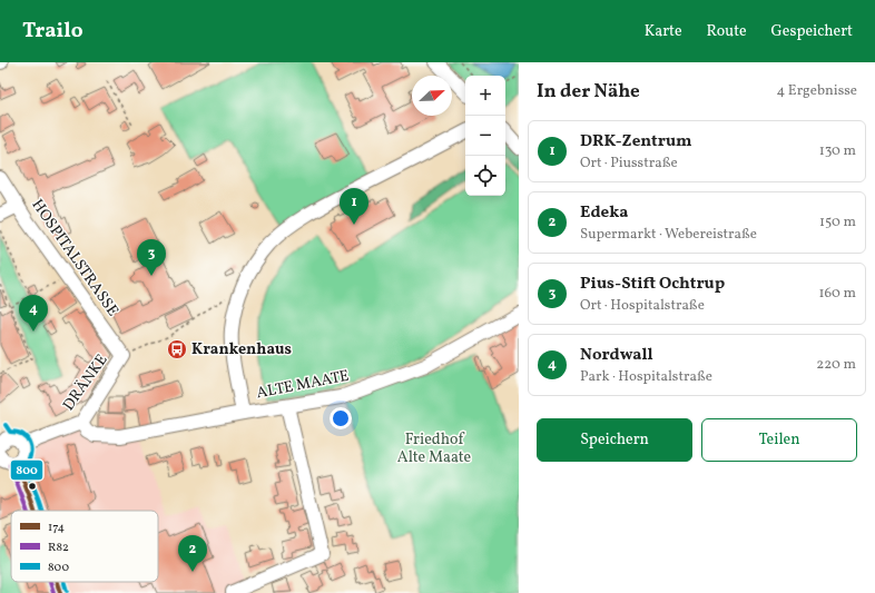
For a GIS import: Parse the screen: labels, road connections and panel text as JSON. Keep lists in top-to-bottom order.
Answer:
{
  "streets": {
    "street": ["HOSPITALSTRASSE", "DRÄNKE", "ALTE MAATE"]
  },
  "crossings": [
    ["HOSPITALSTRASSE", "DRÄNKE"],
    ["DRÄNKE", "ALTE MAATE"]
  ],
  "parks": ["Friedhof Alte Maate"],
  "places": {
    "bus stop": ["Krankenhaus"]
  },
  "lines": ["transit line 800", "transit line 174", "transit line R82"],
  "legend": ["174", "R82", "800"],
  "north": "top right",
  "page": {
    "header": "Trailo",
    "nav": ["Karte", "Route", "Gespeichert"],
    "heading": ["In der Nähe", "4 Ergebnisse"],
    "map_buttons": ["+", "−"],
    "list": [
      {
        "mark": "1",
        "name": "DRK-Zentrum",
        "note": "Ort · Piusstraße",
        "value": "130 m"
      },
      {
        "mark": "2",
        "name": "Edeka",
        "note": "Supermarkt · Webereistraße",
        "value": "150 m"
      },
      {
        "mark": "3",
        "name": "Pius-Stift Ochtrup",
        "note": "Ort · Hospitalstraße",
        "value": "160 m"
      },
      {
        "mark": "4",
        "name": "Nordwall",
        "note": "Park · Hospitalstraße",
        "value": "220 m"
      }
    ],
    "pins": [
      "1",
      "3",
      "4",
      "2"
    ],
    "buttons": ["Speichern", "Teilen"]
  }
}
